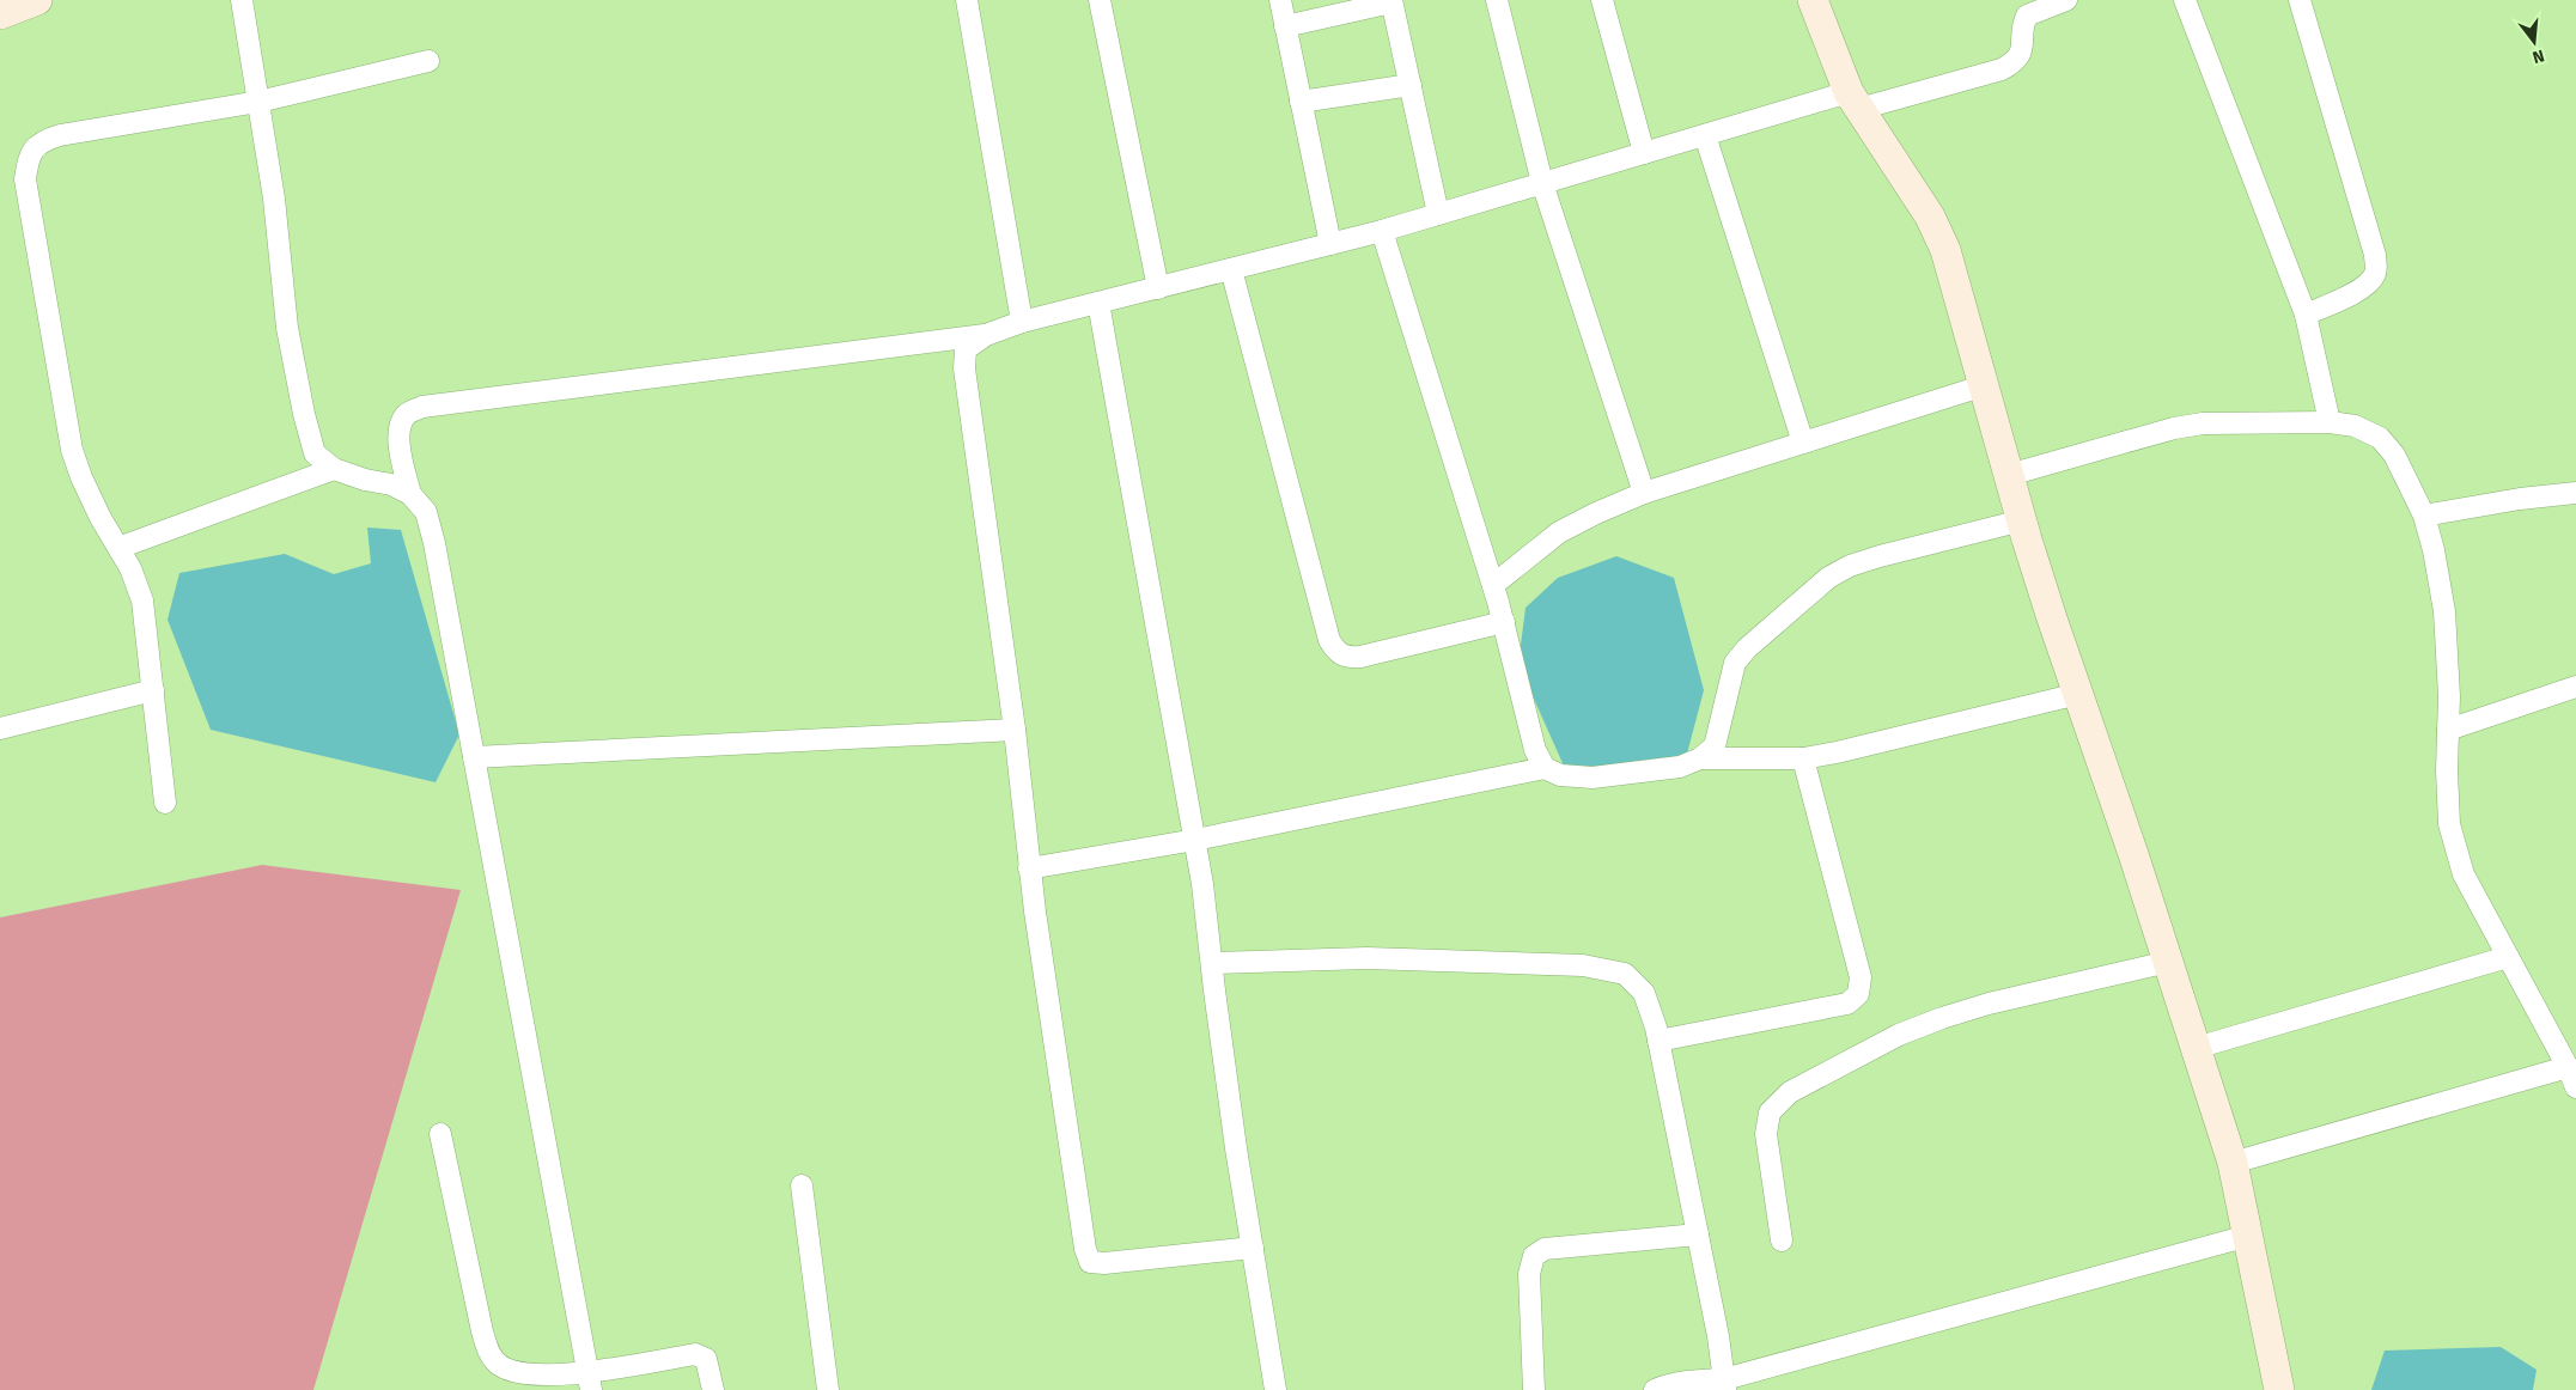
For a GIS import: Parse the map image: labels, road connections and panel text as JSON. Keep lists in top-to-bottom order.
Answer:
{
  "north": "bottom"
}
